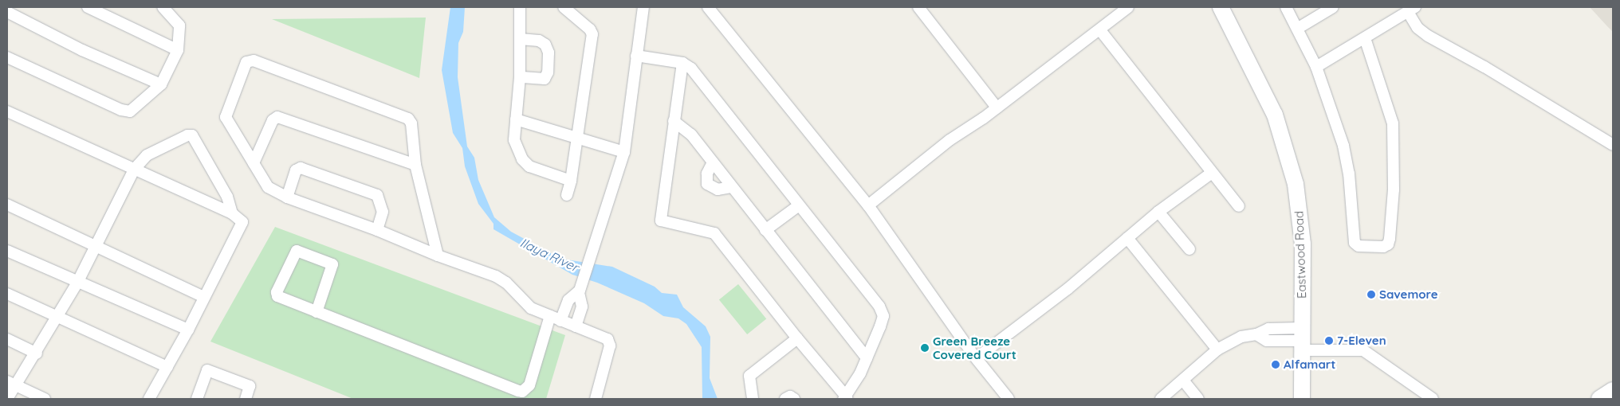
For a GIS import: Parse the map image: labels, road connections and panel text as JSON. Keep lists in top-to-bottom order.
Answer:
{
  "streets": {
    "main road": ["Eastwood Road"]
  },
  "water": ["Ilaya River"],
  "places": [
    "Savemore",
    "7-Eleven",
    "Green Breeze Covered Court",
    "Alfamart"
  ]
}
